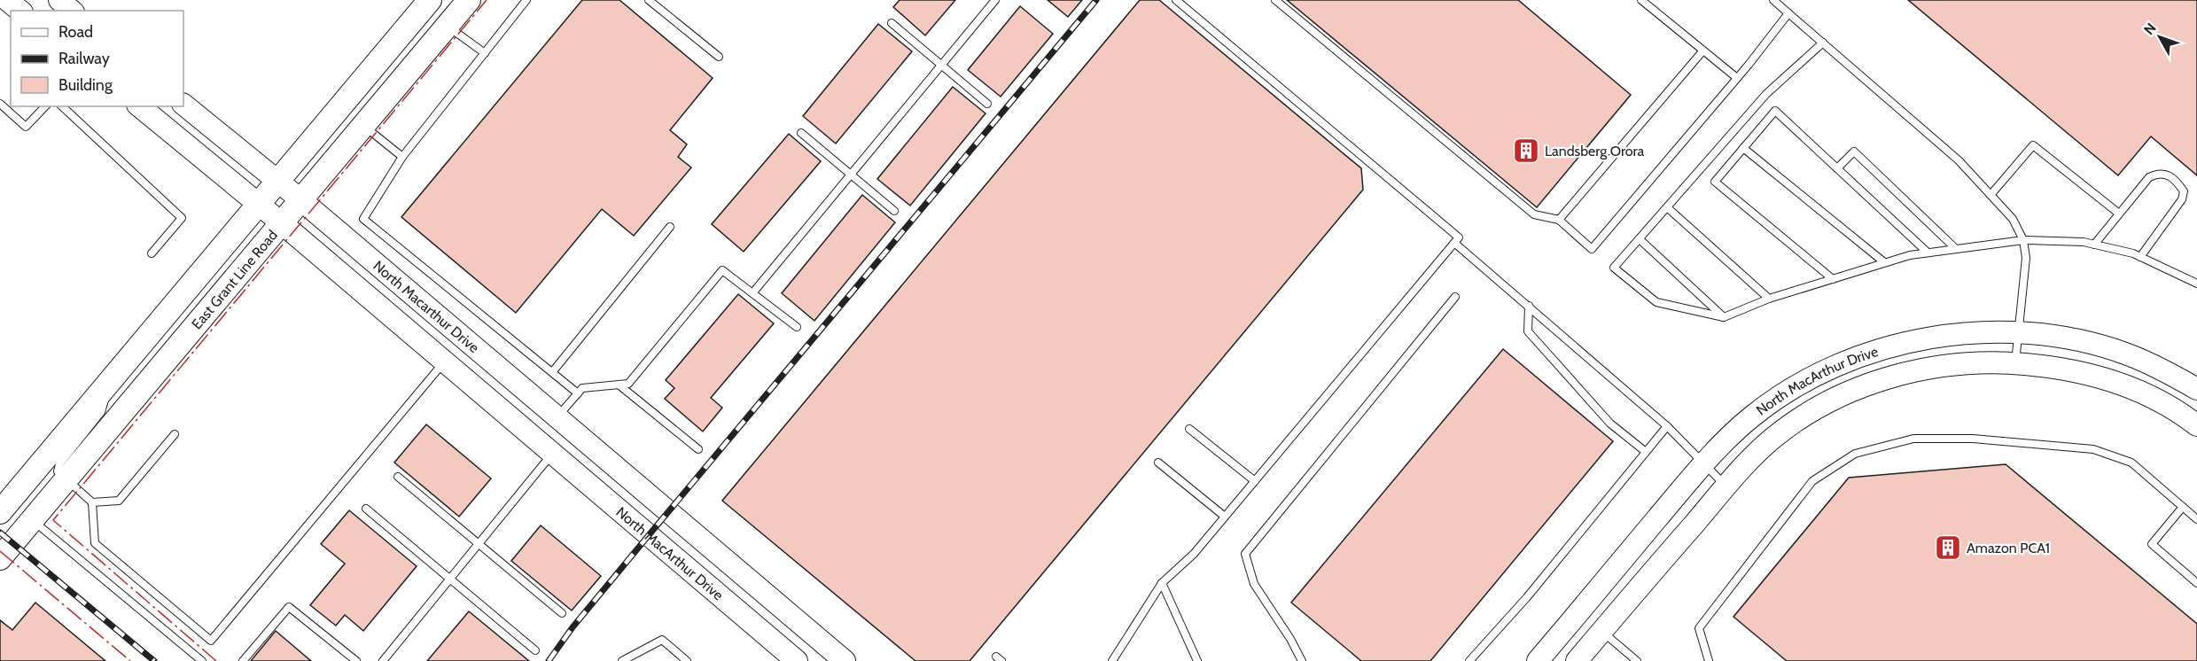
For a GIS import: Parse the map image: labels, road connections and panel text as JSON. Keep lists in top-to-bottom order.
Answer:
{
  "streets": {
    "main road": ["East Grant Line Road", "North Macarthur Drive", "North MacArthur Drive"]
  },
  "crossings": [
    ["East Grant Line Road", "North Macarthur Drive"],
    ["North Macarthur Drive", "North MacArthur Drive"]
  ],
  "places": {
    "building": ["Landsberg Orora", "Amazon PCA1"]
  },
  "legend": ["Road", "Railway", "Building"],
  "north": "top left"
}
